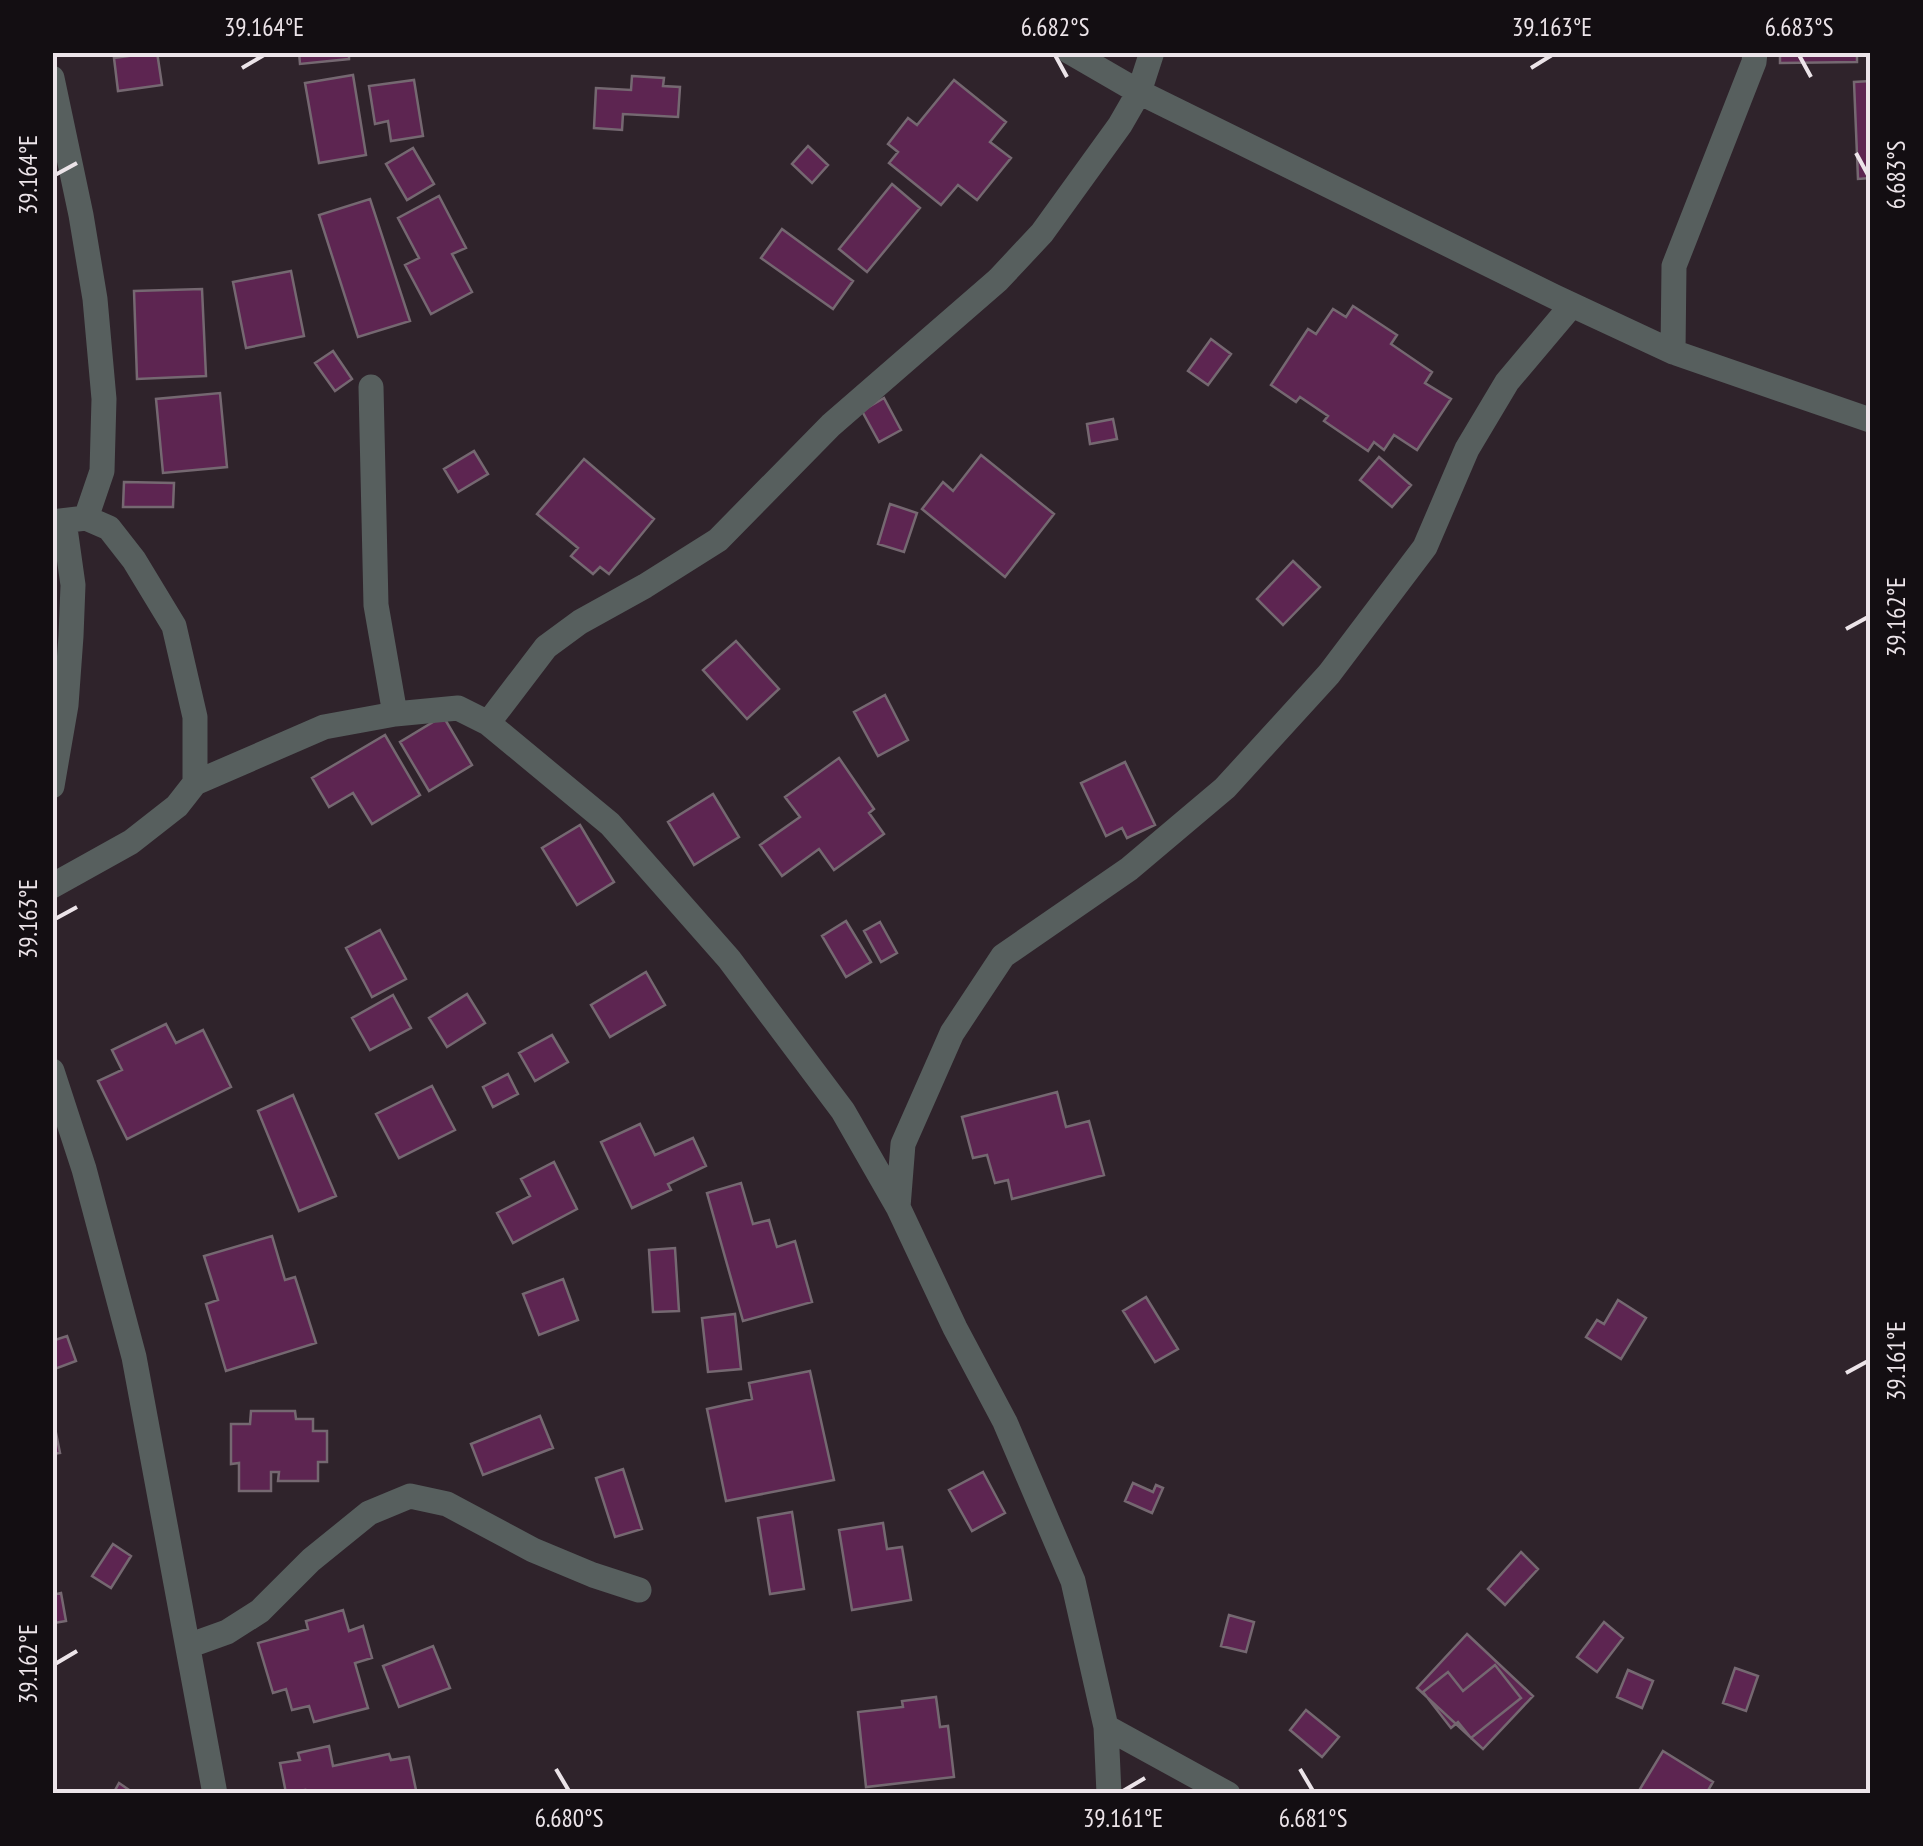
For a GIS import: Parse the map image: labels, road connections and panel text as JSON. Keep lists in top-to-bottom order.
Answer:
{
  "coordinates": [
    "39.164°E",
    "6.682°S",
    "39.163°E",
    "6.683°S",
    "39.162°E",
    "39.161°E",
    "6.680°S",
    "6.681°S"
  ]
}
